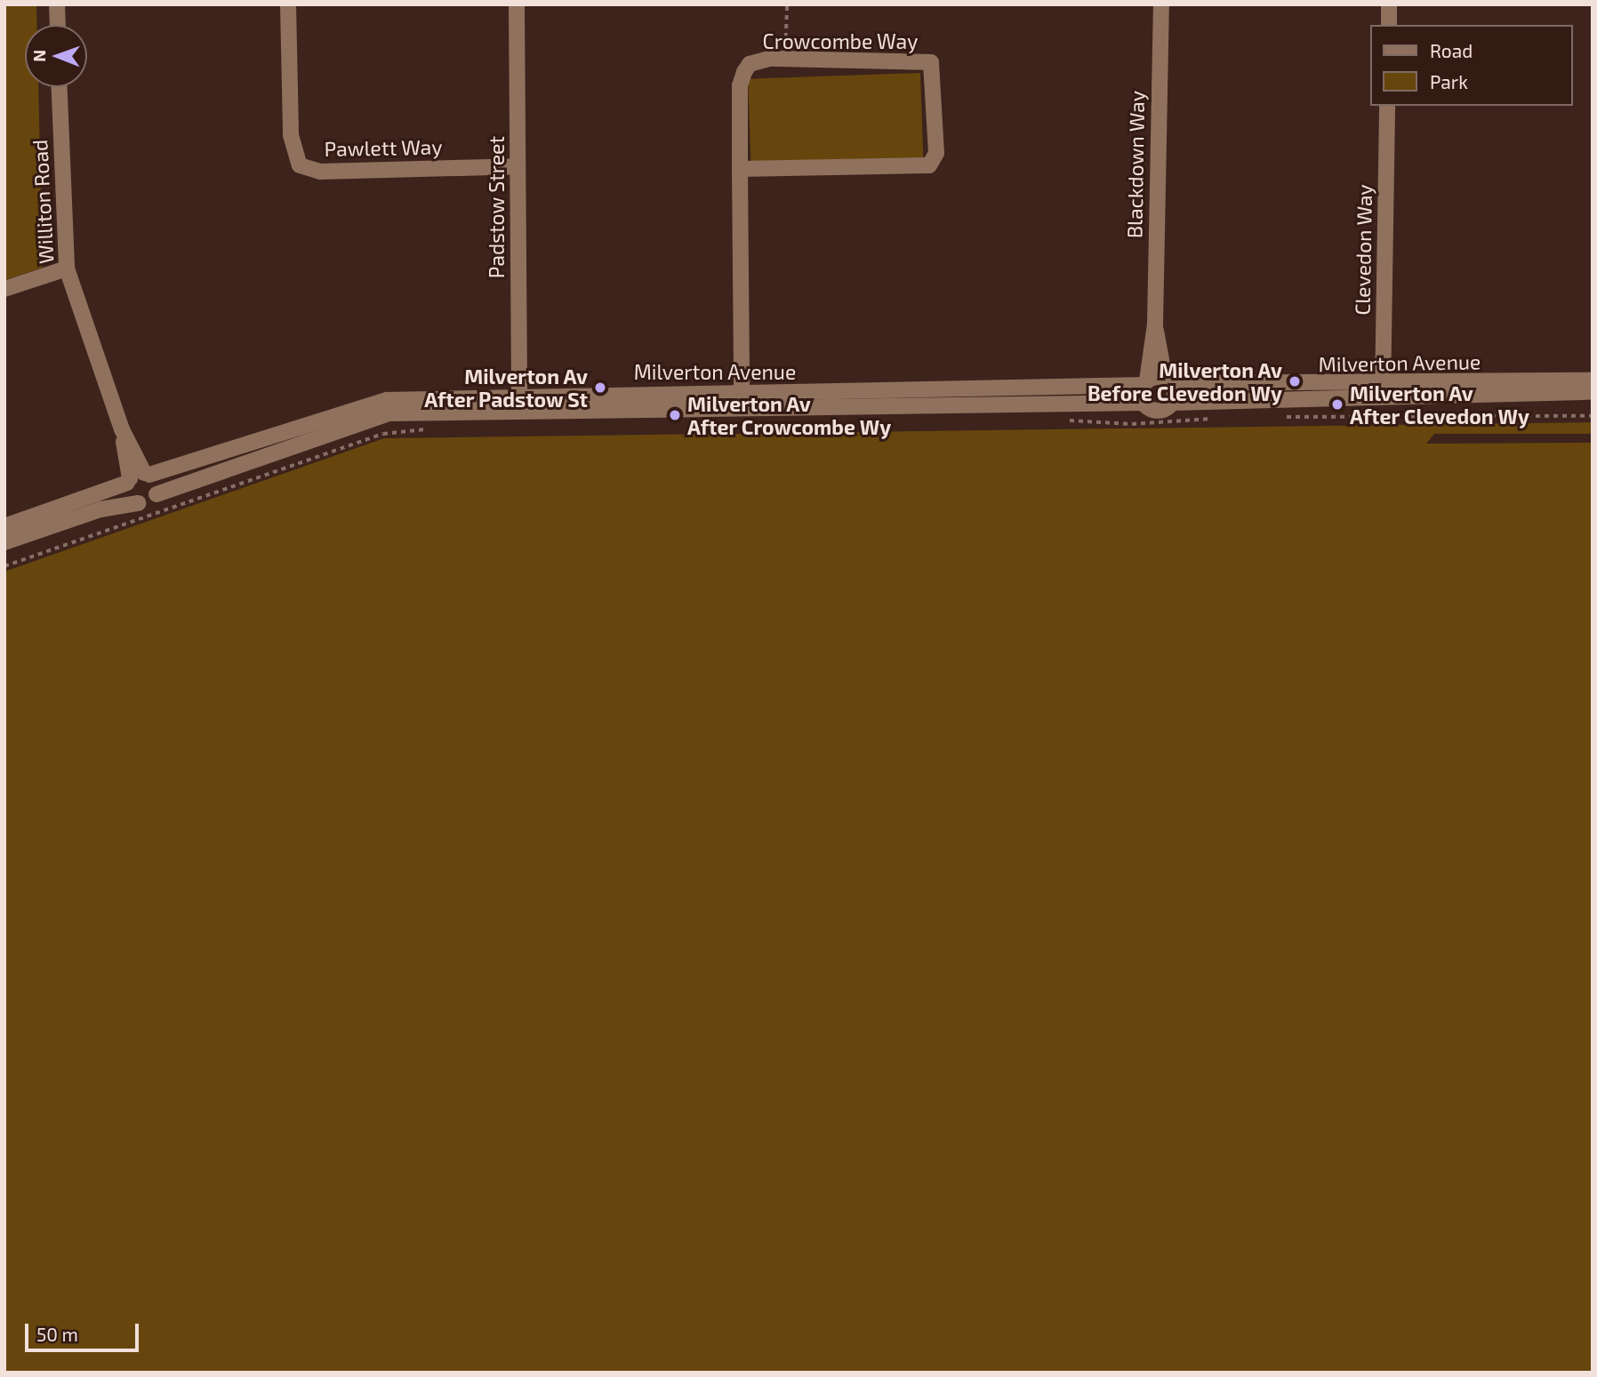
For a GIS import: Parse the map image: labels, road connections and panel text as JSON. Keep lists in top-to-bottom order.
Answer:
{
  "streets": {
    "street": [
      "Crowcombe Way",
      "Pawlett Way",
      "Blackdown Way",
      "Williton Road",
      "Padstow Street",
      "Clevedon Way",
      "Milverton Avenue"
    ]
  },
  "crossings": [
    ["Crowcombe Way", "Milverton Avenue"],
    ["Pawlett Way", "Padstow Street"],
    ["Blackdown Way", "Milverton Avenue"],
    ["Williton Road", "Milverton Avenue"],
    ["Padstow Street", "Milverton Avenue"],
    ["Clevedon Way", "Milverton Avenue"]
  ],
  "places": [
    "Milverton Av Before Clevedon Wy",
    "Milverton Av After Padstow St",
    "Milverton Av After Clevedon Wy",
    "Milverton Av After Crowcombe Wy"
  ],
  "legend": ["Road", "Park"],
  "scale_bar": "50 m",
  "north": "left"
}
